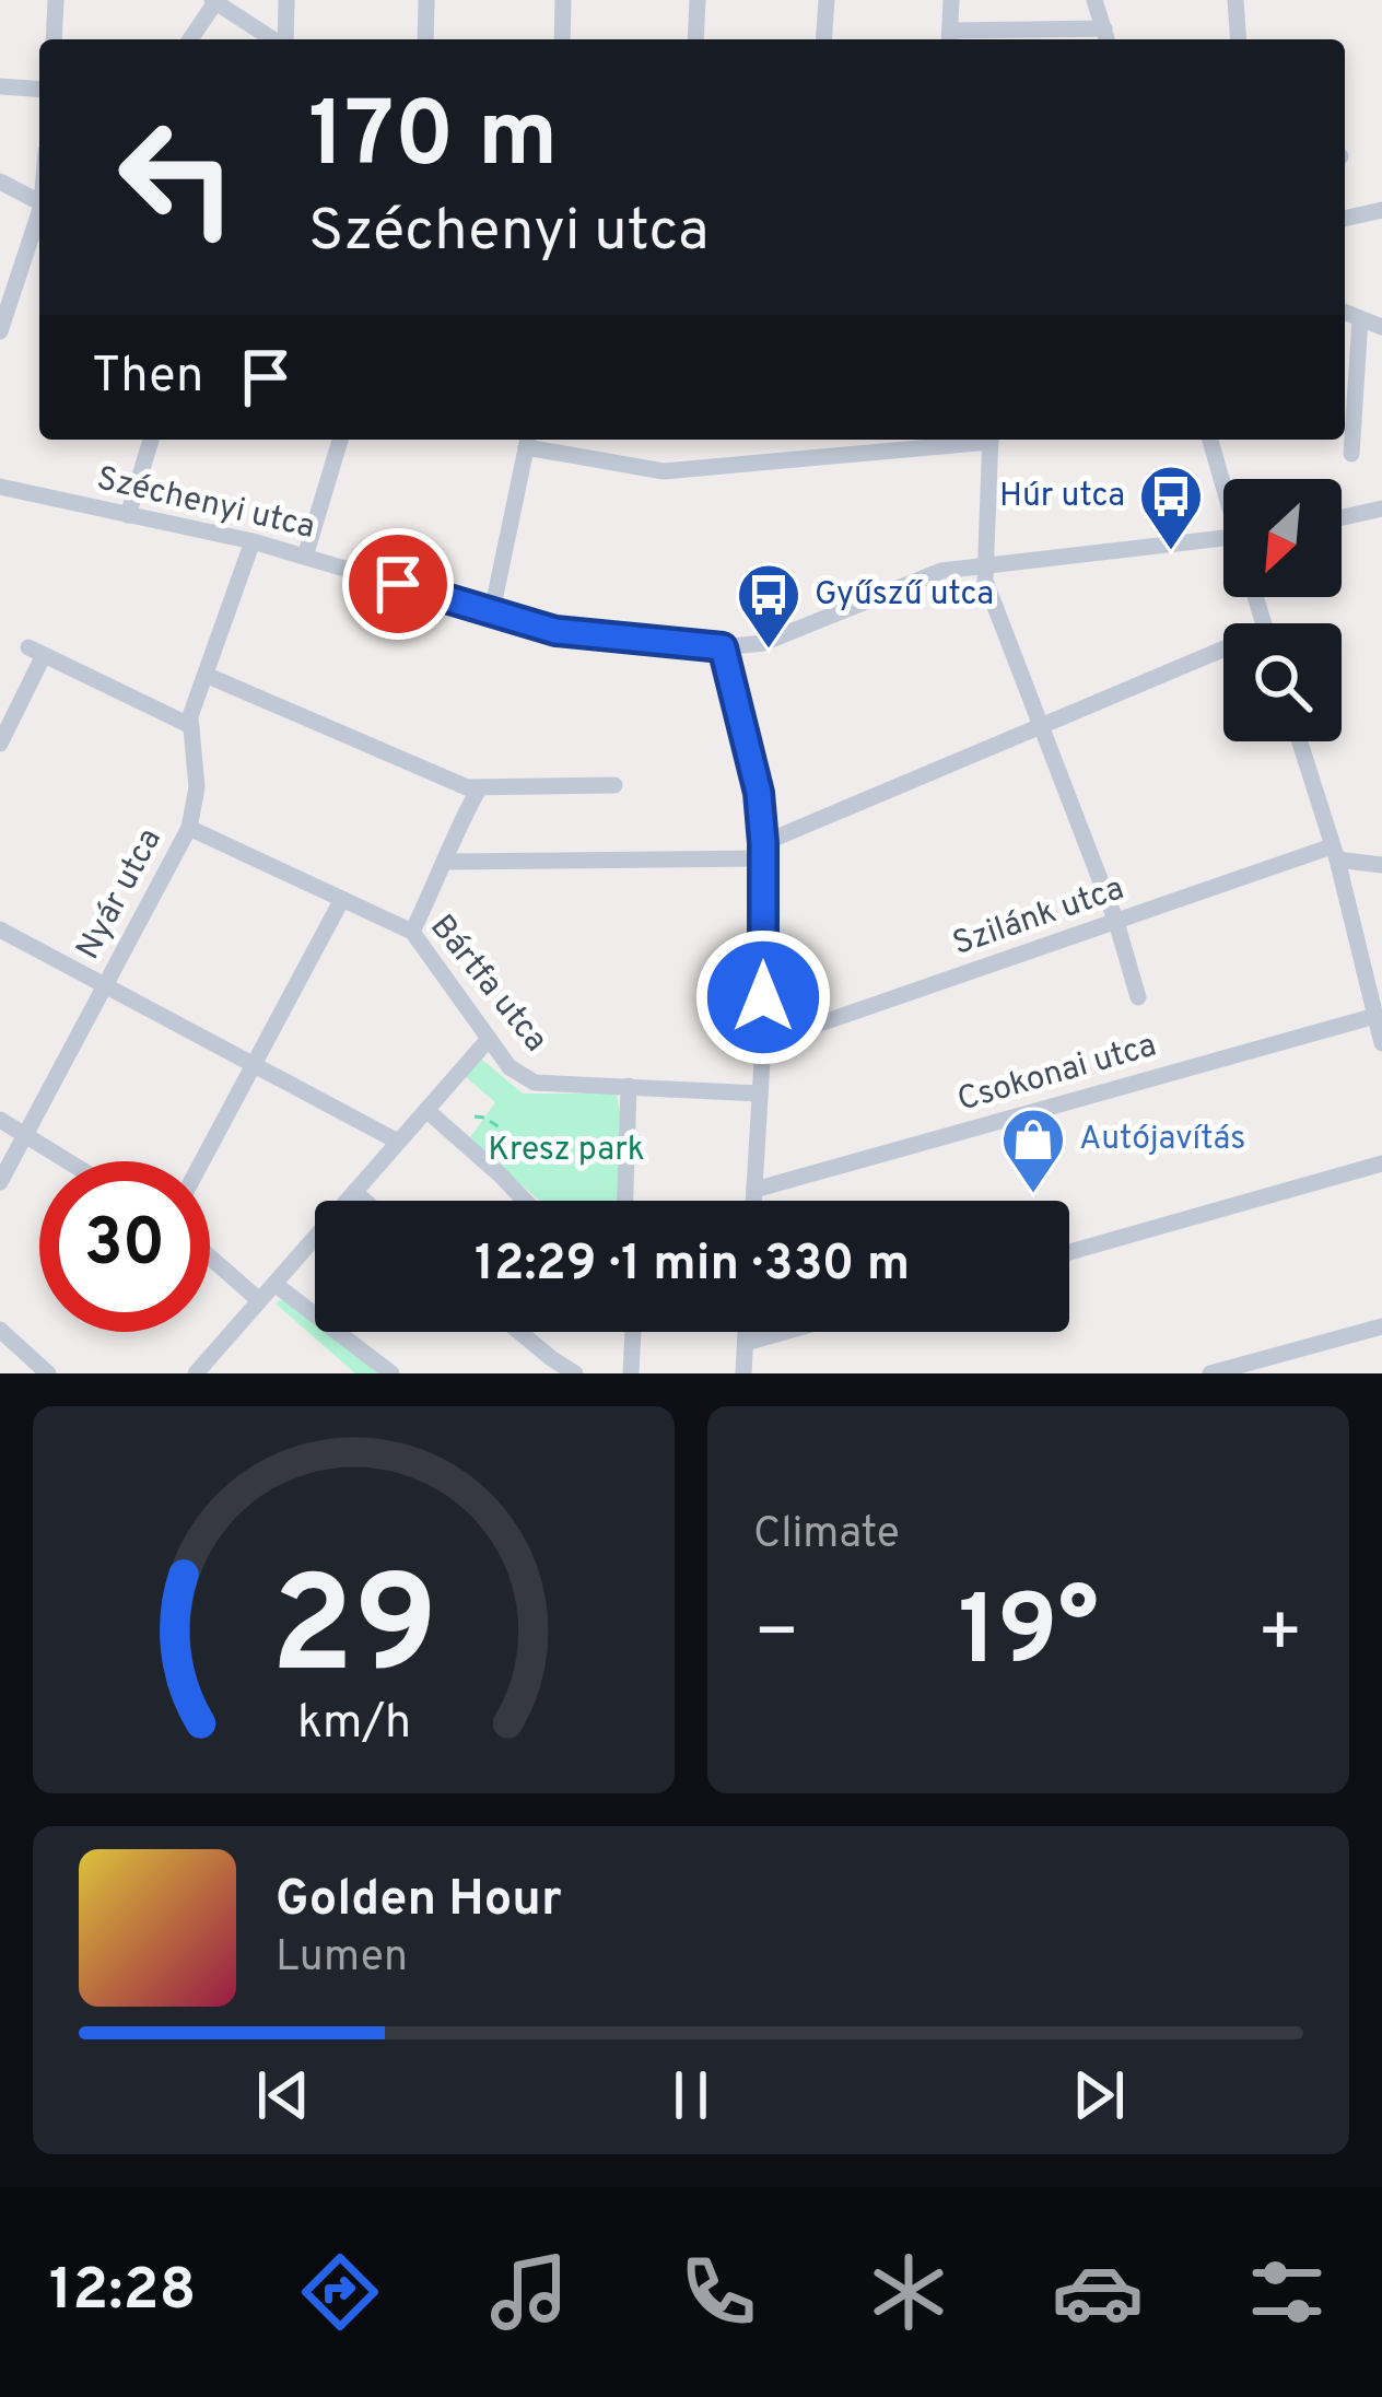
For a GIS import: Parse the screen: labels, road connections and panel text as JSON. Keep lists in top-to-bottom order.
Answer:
{
  "streets": {
    "street": [
      "Széchenyi utca",
      "Nyár utca",
      "Szilánk utca",
      "Bártfa utca",
      "Csokonai utca"
    ]
  },
  "crossings": [
    ["Széchenyi utca", "Nyár utca"],
    ["Nyár utca", "Bártfa utca"]
  ],
  "parks": ["Kresz park"],
  "places": {
    "bus stop": ["Húr utca", "Gyűszű utca"],
    "shop": ["Autójavítás"]
  },
  "north": "bottom left",
  "page": {
    "turn": ["170 m", "Széchenyi utca"],
    "then": "Then",
    "limit": "30",
    "trip": "12:29 · 1 min · 330 m",
    "tile": "Climate",
    "heat": ["−", "19°", "+"],
    "song": ["Golden Hour", "Lumen"],
    "tabs": "12:28",
    "gauge": ["29", "km/h"]
  }
}
